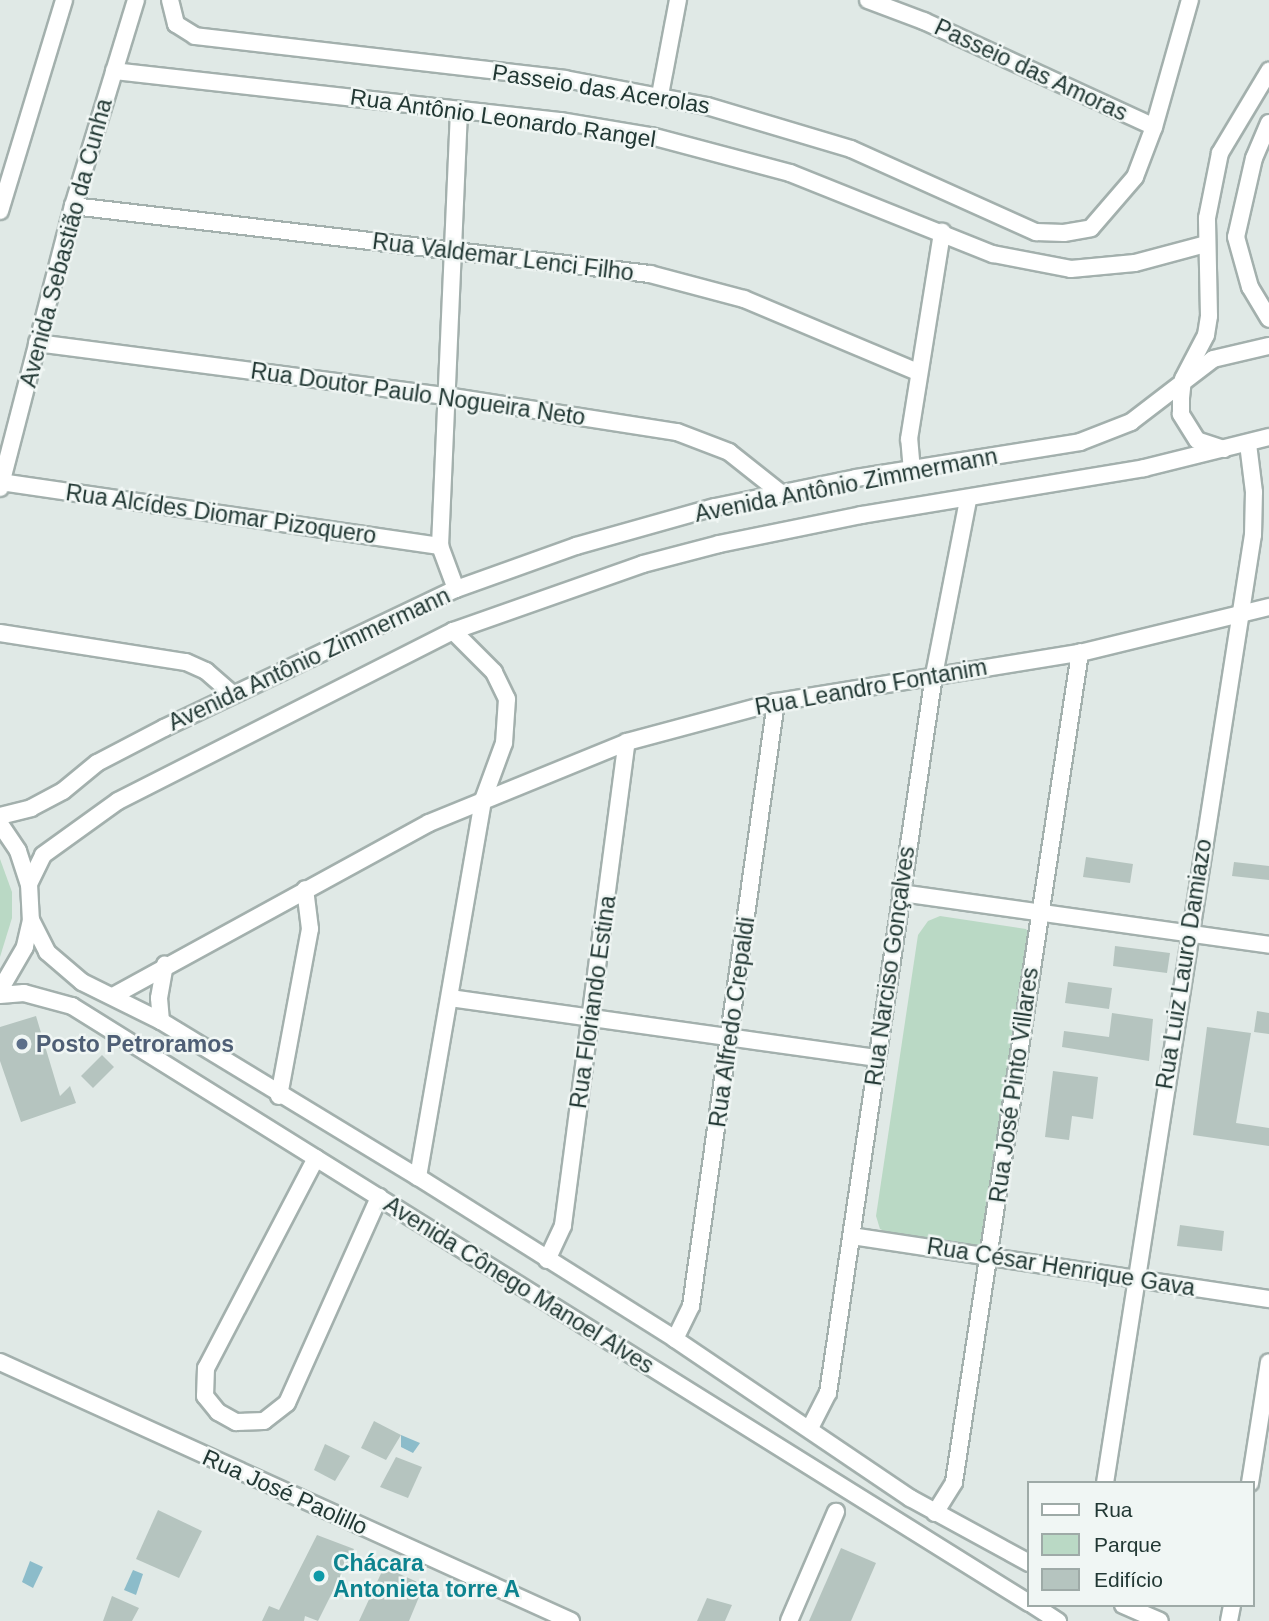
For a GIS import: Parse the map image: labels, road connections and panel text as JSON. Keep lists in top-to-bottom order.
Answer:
{
  "streets": {
    "street": [
      "Passeio das Amoras",
      "Passeio das Acerolas",
      "Rua Antônio Leonardo Rangel",
      "Avenida Sebastião da Cunha",
      "Rua Valdemar Lenci Filho",
      "Rua Doutor Paulo Nogueira Neto",
      "Avenida Antônio Zimmermann",
      "Rua Alcídes Diomar Pizoquero",
      "Rua Leandro Fontanim",
      "Rua Luiz Lauro Damiazo",
      "Rua Narciso Gonçalves",
      "Rua Floriando Estina",
      "Rua Alfredo Crepaldi",
      "Rua José Pinto Villares",
      "Rua César Henrique Gava",
      "Avenida Cônego Manoel Alves",
      "Rua José Paolillo"
    ]
  },
  "crossings": [
    ["Passeio das Amoras", "Passeio das Acerolas"],
    ["Rua Antônio Leonardo Rangel", "Avenida Sebastião da Cunha"],
    ["Avenida Sebastião da Cunha", "Rua Valdemar Lenci Filho"],
    ["Avenida Sebastião da Cunha", "Rua Doutor Paulo Nogueira Neto"],
    ["Avenida Sebastião da Cunha", "Rua Alcídes Diomar Pizoquero"],
    ["Rua Doutor Paulo Nogueira Neto", "Avenida Antônio Zimmermann"],
    ["Avenida Antônio Zimmermann", "Rua Luiz Lauro Damiazo"],
    ["Avenida Antônio Zimmermann", "Rua Narciso Gonçalves"],
    ["Rua Leandro Fontanim", "Rua Luiz Lauro Damiazo"],
    ["Rua Leandro Fontanim", "Rua Narciso Gonçalves"],
    ["Rua Leandro Fontanim", "Rua Floriando Estina"],
    ["Rua Leandro Fontanim", "Rua Alfredo Crepaldi"],
    ["Rua Leandro Fontanim", "Rua José Pinto Villares"],
    ["Rua Leandro Fontanim", "Avenida Cônego Manoel Alves"],
    ["Rua Luiz Lauro Damiazo", "Rua César Henrique Gava"],
    ["Rua Narciso Gonçalves", "Rua César Henrique Gava"],
    ["Rua Narciso Gonçalves", "Avenida Cônego Manoel Alves"],
    ["Rua Floriando Estina", "Avenida Cônego Manoel Alves"],
    ["Rua Alfredo Crepaldi", "Avenida Cônego Manoel Alves"],
    ["Rua José Pinto Villares", "Rua César Henrique Gava"],
    ["Rua José Pinto Villares", "Avenida Cônego Manoel Alves"]
  ],
  "places": ["Posto Petroramos", "Chácara Antonieta torre A"],
  "legend": ["Rua", "Parque", "Edifício"]
}
